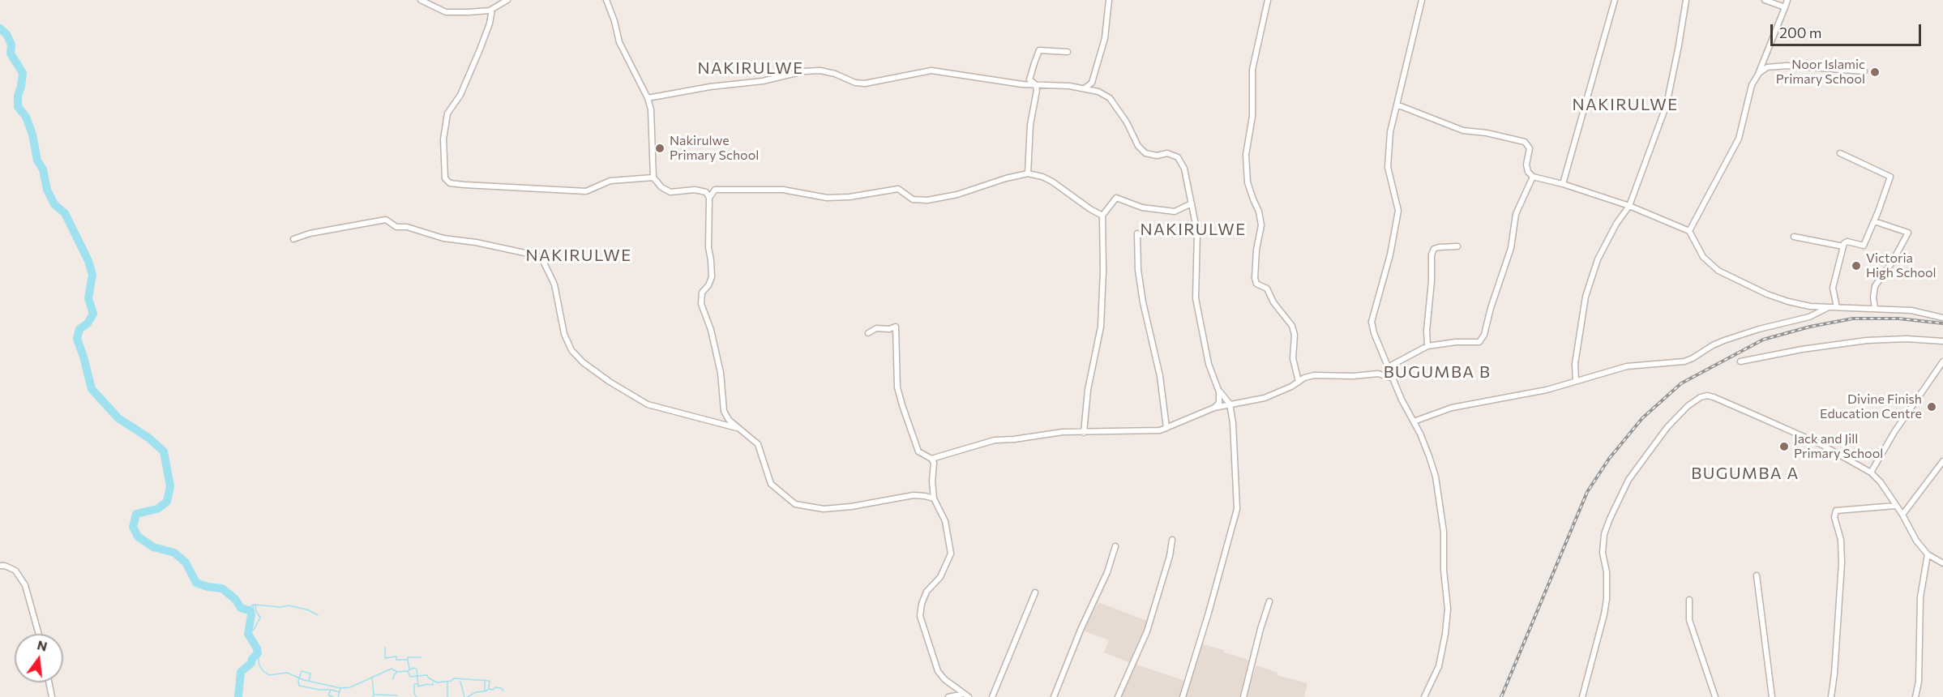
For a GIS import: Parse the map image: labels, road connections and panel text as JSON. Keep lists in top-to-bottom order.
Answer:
{
  "districts": [
    "NAKIRULWE",
    "NAKIRULWE",
    "NAKIRULWE",
    "NAKIRULWE",
    "BUGUMBA B",
    "BUGUMBA A"
  ],
  "places": [
    "Noor Islamic Primary School",
    "Nakirulwe Primary School",
    "Victoria High School",
    "Divine Finish Education Centre",
    "Jack and Jill Primary School"
  ],
  "scale_bar": "200 m",
  "north": "top"
}
